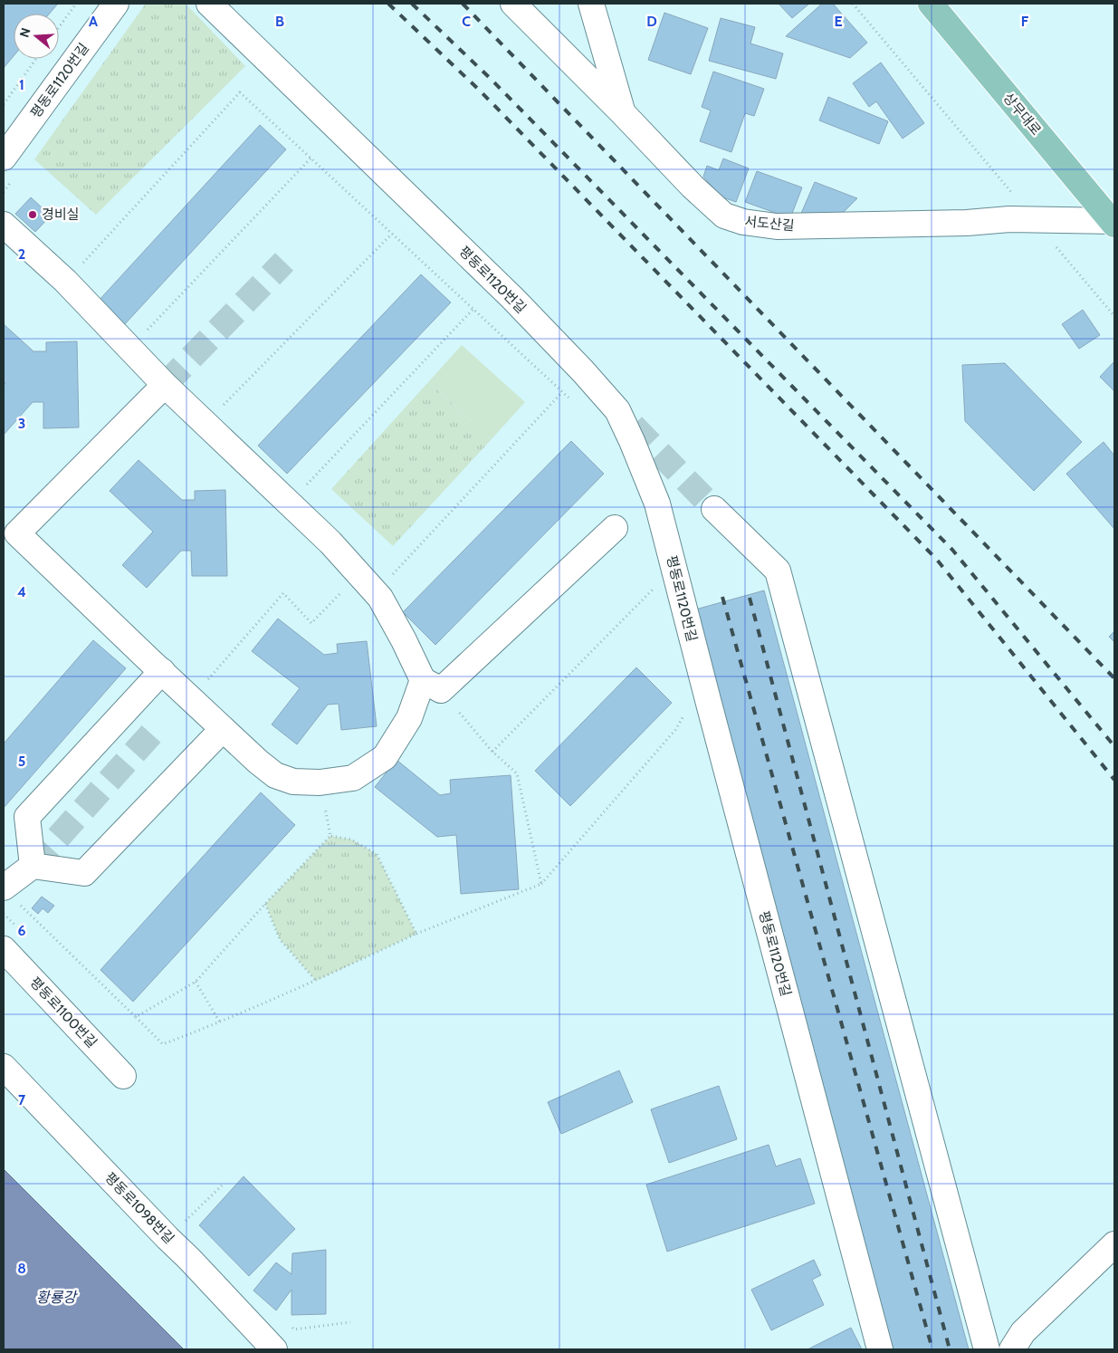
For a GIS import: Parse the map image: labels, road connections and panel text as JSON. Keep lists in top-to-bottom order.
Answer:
{
  "streets": {
    "main road": ["상무대로"],
    "street": [
      "평동로1120번길",
      "서도산길",
      "평동로1100번길",
      "평동로1098번길"
    ]
  },
  "crossings": [
    ["상무대로", "서도산길"]
  ],
  "water": ["황룡강"],
  "places": ["경비실"],
  "north": "left",
  "grid": {
    "columns": [
      "A",
      "B",
      "C",
      "D",
      "E",
      "F"
    ],
    "rows": [
      "1",
      "2",
      "3",
      "4",
      "5",
      "6",
      "7",
      "8"
    ]
  }
}
